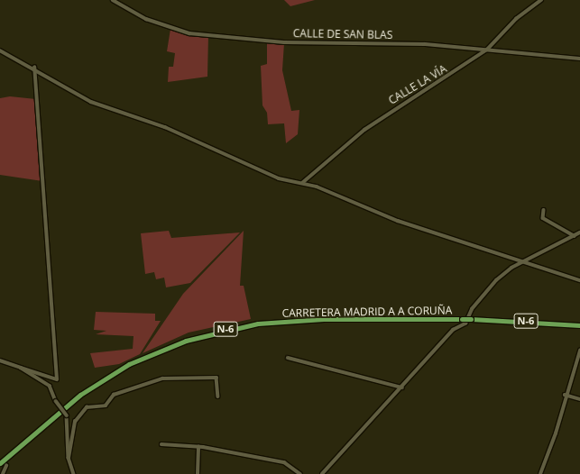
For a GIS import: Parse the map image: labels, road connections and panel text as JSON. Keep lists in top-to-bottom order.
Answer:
{
  "streets": {
    "highway": ["CARRETERA MADRID A A CORUÑA", "N-6"],
    "street": ["CALLE DE SAN BLAS", "CALLE LA VÍA"]
  },
  "crossings": [
    ["CALLE DE SAN BLAS", "CALLE LA VÍA"],
    ["CARRETERA MADRID A A CORUÑA", "N-6"]
  ]
}
